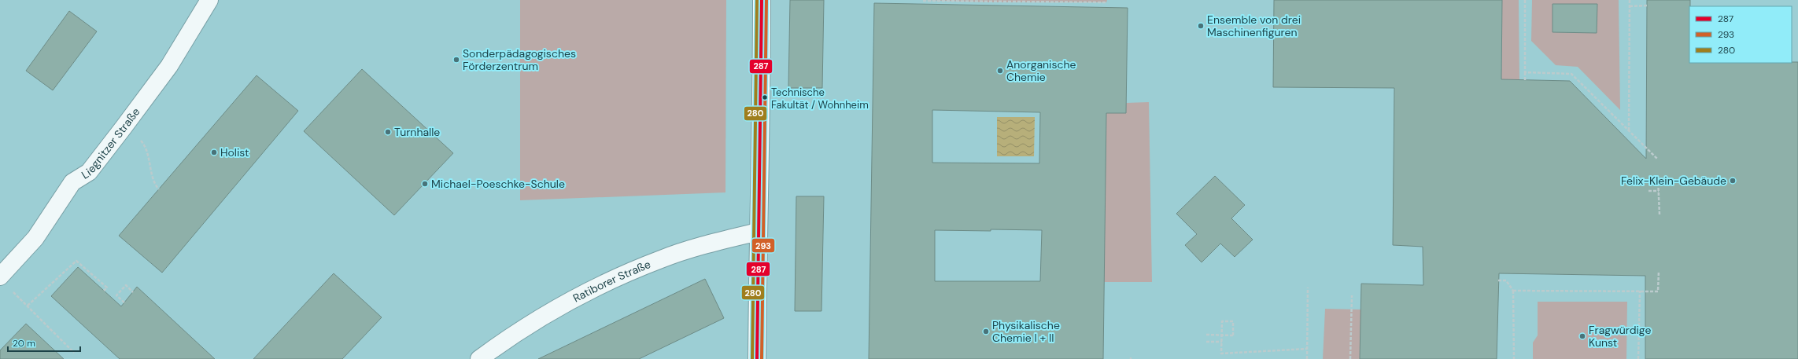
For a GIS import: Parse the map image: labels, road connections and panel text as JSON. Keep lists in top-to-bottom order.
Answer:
{
  "streets": {
    "street": ["Liegnitzer Straße", "Ratiborer Straße"]
  },
  "places": [
    "Ensemble von drei Maschinenfiguren",
    "Sonderpädagogisches Förderzentrum",
    "Anorganische Chemie",
    "Technische Fakultät / Wohnheim",
    "Turnhalle",
    "Holist",
    "Felix-Klein-Gebäude",
    "Michael-Poeschke-Schule",
    "Physikalische Chemie I + II",
    "Fragwürdige Kunst"
  ],
  "lines": ["transit line 287", "transit line 293", "transit line 280"],
  "legend": ["287", "293", "280"],
  "scale_bar": "20 m"
}
